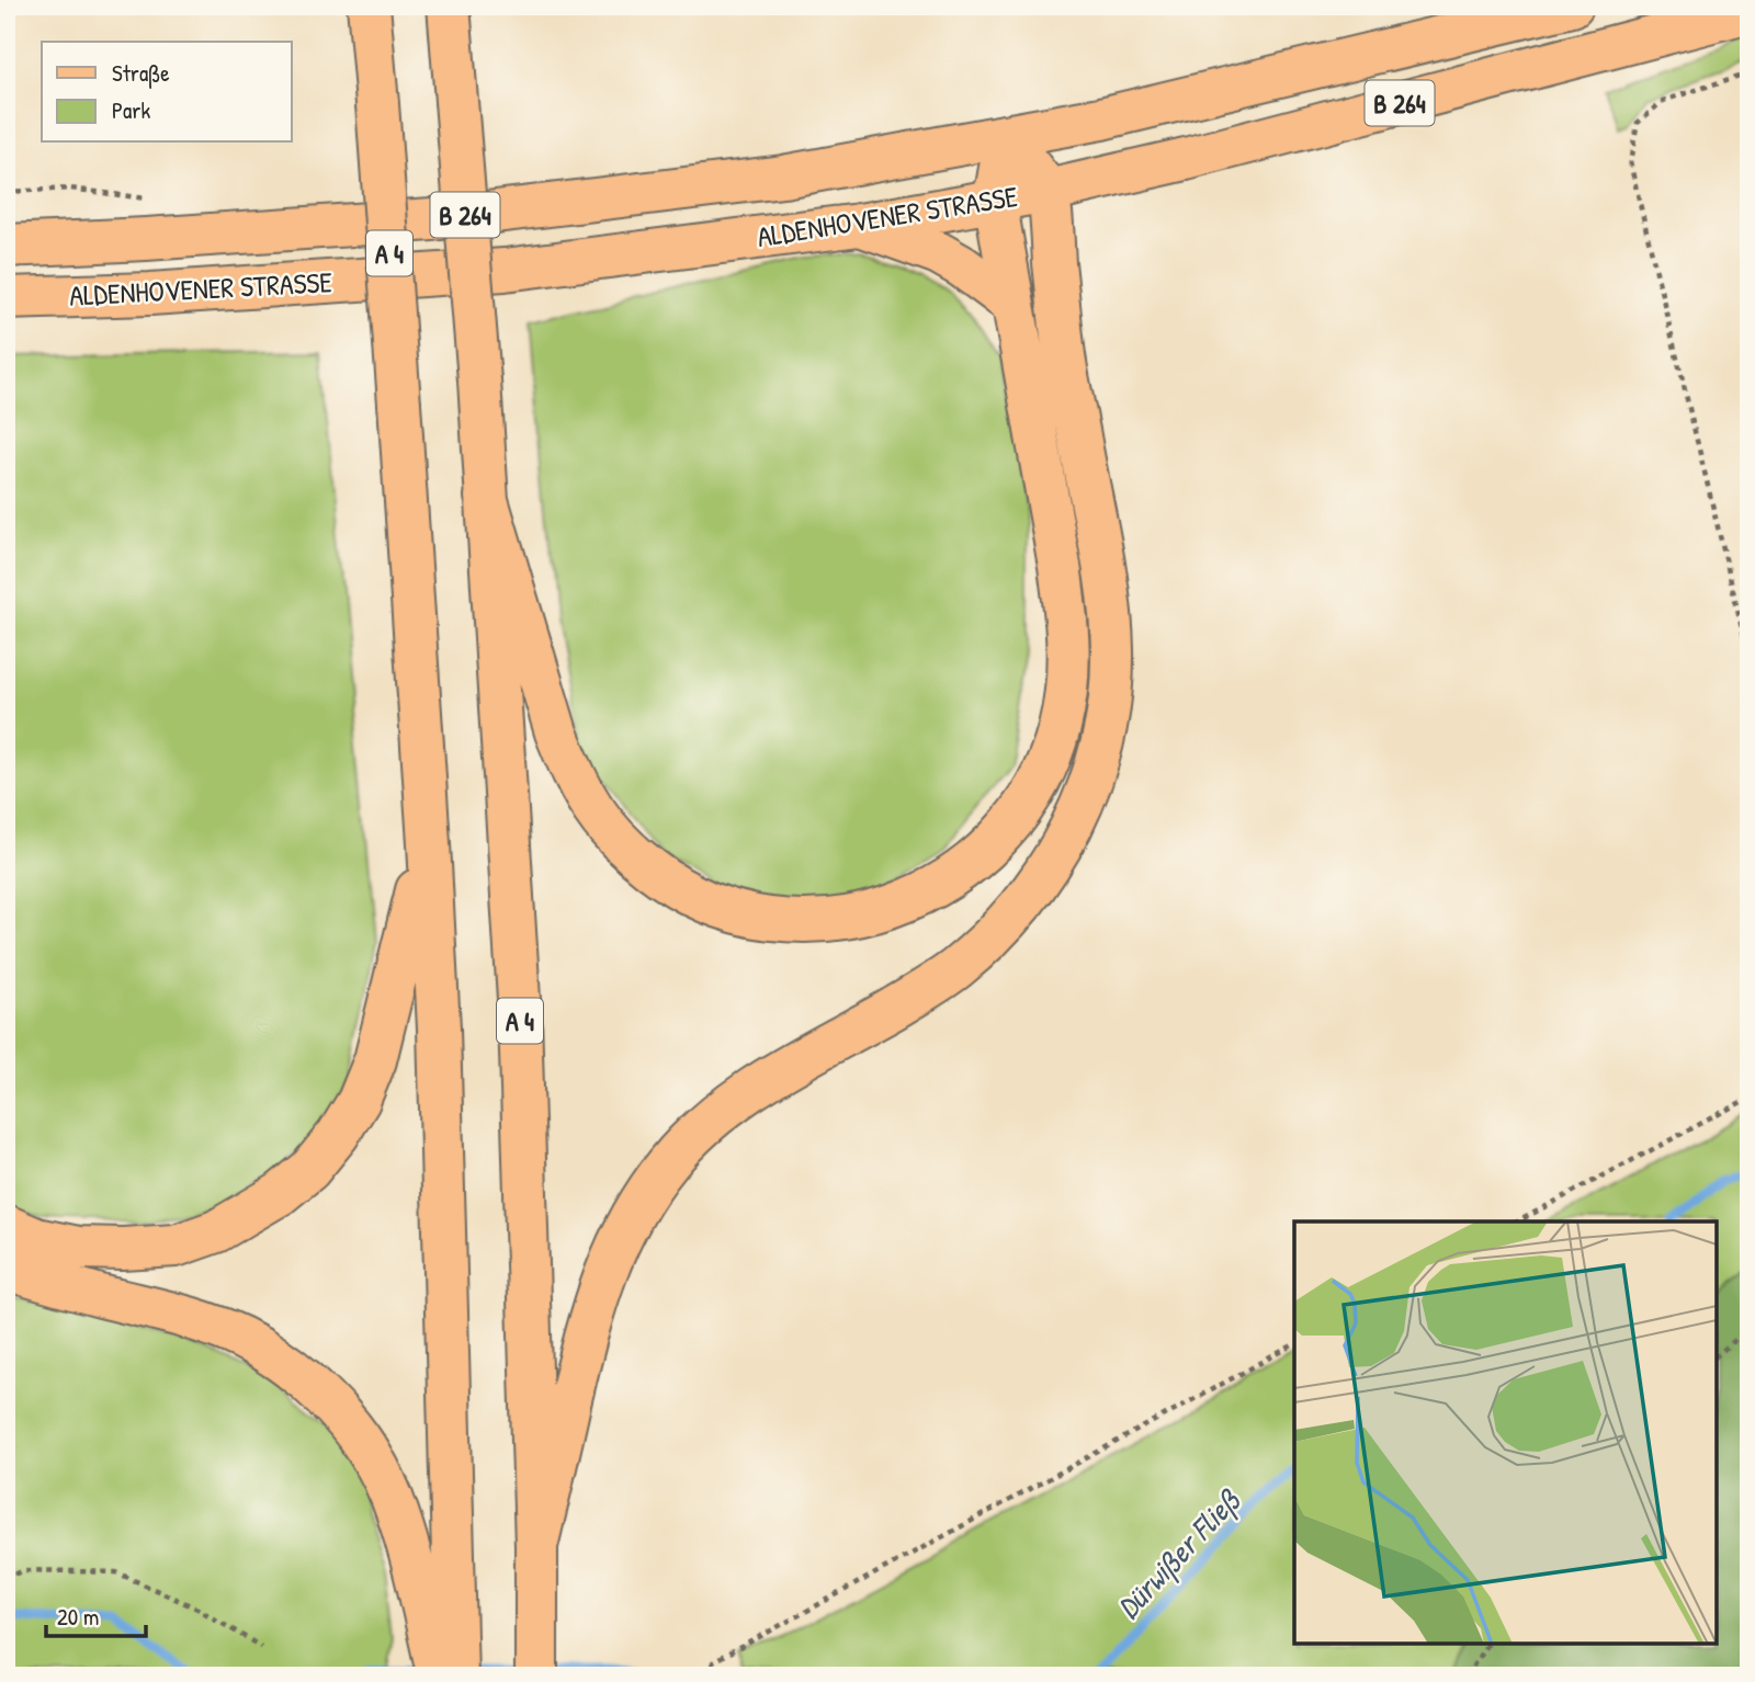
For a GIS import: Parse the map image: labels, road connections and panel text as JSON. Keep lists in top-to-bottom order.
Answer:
{
  "streets": {
    "main road": ["B 264", "ALDENHOVENER STRASSE", "A 4"]
  },
  "water": ["Dürwißer Fließ"],
  "legend": ["Straße", "Park"],
  "scale_bar": "20 m"
}
